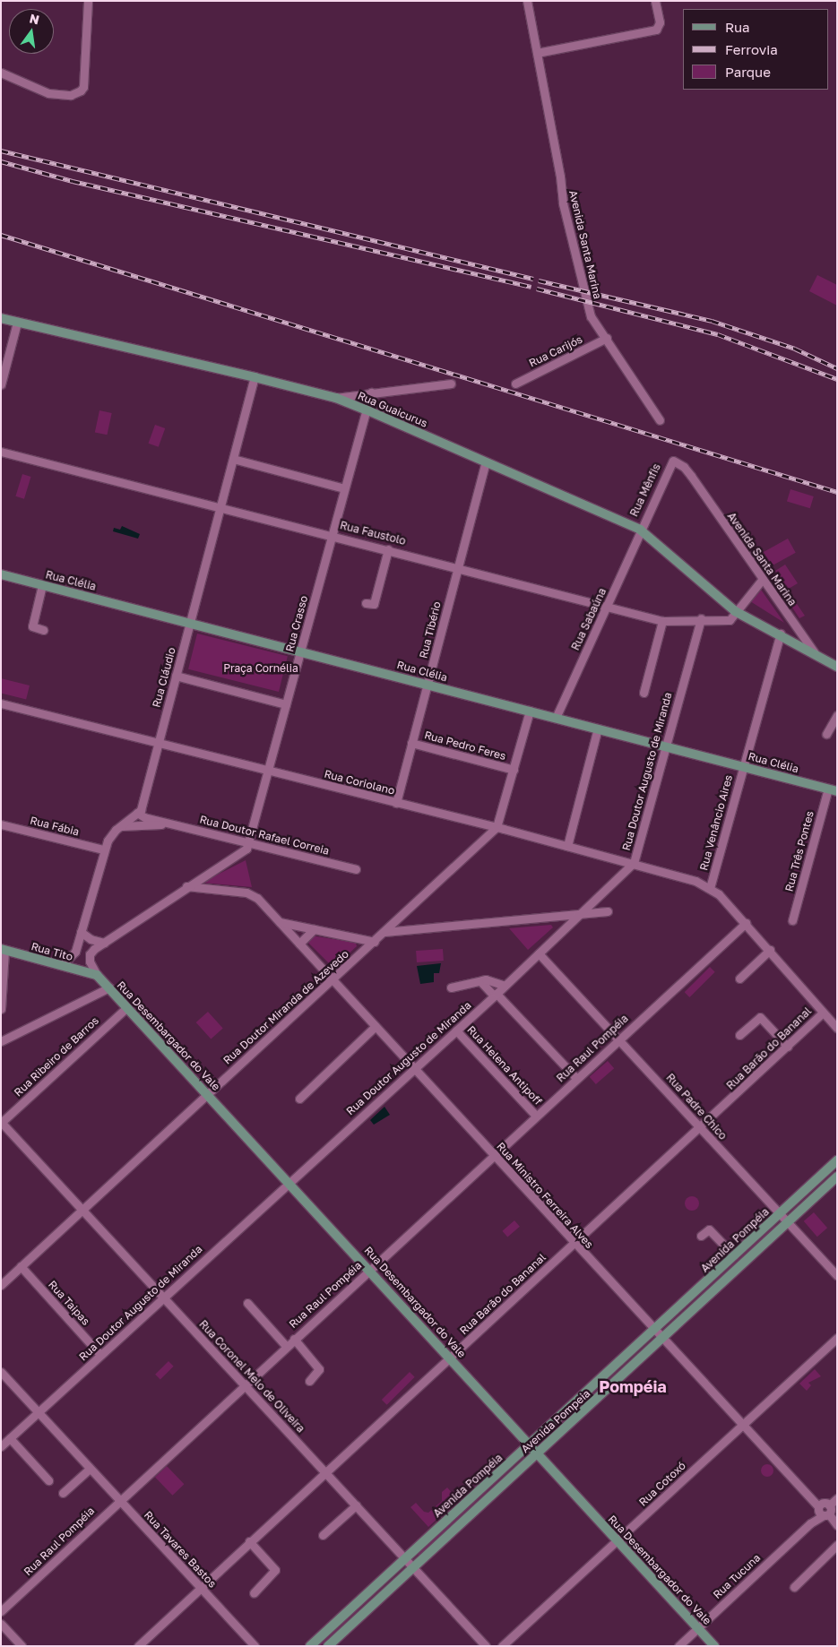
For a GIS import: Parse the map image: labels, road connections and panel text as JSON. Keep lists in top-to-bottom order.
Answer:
{
  "streets": {
    "main road": [
      "Rua Guaicurus",
      "Rua Clélia",
      "Rua Tito",
      "Rua Desembargador do Vale",
      "Avenida Pompéia",
      "Avenida Pompeia"
    ],
    "street": [
      "Avenida Santa Marina",
      "Rua Carijós",
      "Rua Mênfis",
      "Rua Faustolo",
      "Rua Sabaúna",
      "Rua Crasso",
      "Rua Tibério",
      "Rua Cláudio",
      "Rua Pedro Feres",
      "Rua Doutor Augusto de Miranda",
      "Rua Coriolano",
      "Rua Venâncio Aires",
      "Rua Fábia",
      "Rua Doutor Rafael Correia",
      "Rua Três Pontes",
      "Rua Doutor Miranda de Azevedo",
      "Rua Raul Pompéia",
      "Rua Barão do Bananal",
      "Rua Ribeiro de Barros",
      "Rua Helena Antipoff",
      "Rua Padre Chico",
      "Rua Ministro Ferreira Alves",
      "Rua Taipas",
      "Rua Coronel Melo de Oliveira",
      "Rua Cotoxó",
      "Rua Tavares Bastos",
      "Rua Tucuna"
    ]
  },
  "crossings": [
    ["Avenida Santa Marina", "Rua Carijós"],
    ["Avenida Santa Marina", "Rua Guaicurus"],
    ["Avenida Santa Marina", "Rua Mênfis"],
    ["Rua Guaicurus", "Rua Mênfis"],
    ["Rua Guaicurus", "Rua Faustolo"],
    ["Rua Guaicurus", "Rua Sabaúna"],
    ["Rua Guaicurus", "Rua Crasso"],
    ["Rua Guaicurus", "Rua Tibério"],
    ["Rua Guaicurus", "Rua Cláudio"],
    ["Rua Guaicurus", "Rua Venâncio Aires"],
    ["Rua Mênfis", "Rua Sabaúna"],
    ["Rua Faustolo", "Rua Sabaúna"],
    ["Rua Faustolo", "Rua Crasso"],
    ["Rua Faustolo", "Rua Tibério"],
    ["Rua Faustolo", "Rua Cláudio"],
    ["Rua Faustolo", "Rua Doutor Augusto de Miranda"],
    ["Rua Clélia", "Rua Sabaúna"],
    ["Rua Clélia", "Rua Crasso"],
    ["Rua Clélia", "Rua Tibério"],
    ["Rua Clélia", "Rua Cláudio"],
    ["Rua Clélia", "Rua Doutor Augusto de Miranda"],
    ["Rua Clélia", "Rua Venâncio Aires"],
    ["Rua Clélia", "Rua Três Pontes"],
    ["Rua Crasso", "Rua Coriolano"],
    ["Rua Crasso", "Rua Doutor Rafael Correia"],
    ["Rua Tibério", "Rua Pedro Feres"],
    ["Rua Tibério", "Rua Coriolano"],
    ["Rua Cláudio", "Rua Coriolano"],
    ["Rua Cláudio", "Rua Fábia"],
    ["Rua Cláudio", "Rua Doutor Rafael Correia"],
    ["Rua Cláudio", "Rua Tito"],
    ["Rua Doutor Augusto de Miranda", "Rua Coriolano"],
    ["Rua Doutor Augusto de Miranda", "Rua Desembargador do Vale"],
    ["Rua Doutor Augusto de Miranda", "Rua Helena Antipoff"],
    ["Rua Doutor Augusto de Miranda", "Rua Padre Chico"],
    ["Rua Doutor Augusto de Miranda", "Rua Ministro Ferreira Alves"],
    ["Rua Doutor Augusto de Miranda", "Rua Taipas"],
    ["Rua Doutor Augusto de Miranda", "Rua Coronel Melo de Oliveira"],
    ["Rua Doutor Augusto de Miranda", "Rua Tavares Bastos"],
    ["Rua Coriolano", "Rua Venâncio Aires"],
    ["Rua Coriolano", "Rua Doutor Miranda de Azevedo"],
    ["Rua Venâncio Aires", "Rua Raul Pompéia"],
    ["Rua Venâncio Aires", "Rua Barão do Bananal"],
    ["Rua Tito", "Rua Desembargador do Vale"],
    ["Rua Doutor Miranda de Azevedo", "Rua Desembargador do Vale"],
    ["Rua Doutor Miranda de Azevedo", "Rua Ministro Ferreira Alves"],
    ["Rua Doutor Miranda de Azevedo", "Rua Taipas"],
    ["Rua Doutor Miranda de Azevedo", "Rua Coronel Melo de Oliveira"],
    ["Rua Desembargador do Vale", "Rua Raul Pompéia"],
    ["Rua Desembargador do Vale", "Rua Barão do Bananal"],
    ["Rua Desembargador do Vale", "Rua Ribeiro de Barros"],
    ["Rua Desembargador do Vale", "Avenida Pompéia"],
    ["Rua Desembargador do Vale", "Avenida Pompeia"],
    ["Rua Desembargador do Vale", "Rua Cotoxó"],
    ["Rua Desembargador do Vale", "Rua Tucuna"],
    ["Rua Raul Pompéia", "Rua Helena Antipoff"],
    ["Rua Raul Pompéia", "Rua Padre Chico"],
    ["Rua Raul Pompéia", "Rua Ministro Ferreira Alves"],
    ["Rua Raul Pompéia", "Rua Coronel Melo de Oliveira"],
    ["Rua Raul Pompéia", "Rua Tavares Bastos"],
    ["Rua Barão do Bananal", "Rua Padre Chico"],
    ["Rua Barão do Bananal", "Rua Ministro Ferreira Alves"],
    ["Rua Barão do Bananal", "Rua Coronel Melo de Oliveira"],
    ["Rua Barão do Bananal", "Rua Tavares Bastos"],
    ["Rua Ribeiro de Barros", "Rua Coronel Melo de Oliveira"],
    ["Rua Padre Chico", "Avenida Pompéia"],
    ["Rua Padre Chico", "Avenida Pompeia"],
    ["Rua Ministro Ferreira Alves", "Avenida Pompéia"],
    ["Rua Ministro Ferreira Alves", "Avenida Pompeia"],
    ["Rua Ministro Ferreira Alves", "Rua Cotoxó"],
    ["Rua Ministro Ferreira Alves", "Rua Tucuna"],
    ["Avenida Pompéia", "Rua Coronel Melo de Oliveira"],
    ["Rua Coronel Melo de Oliveira", "Avenida Pompeia"]
  ],
  "districts": ["Pompéia"],
  "parks": ["Praça Cornélia"],
  "legend": ["Rua", "Ferrovia", "Parque"],
  "north": "top"
}
